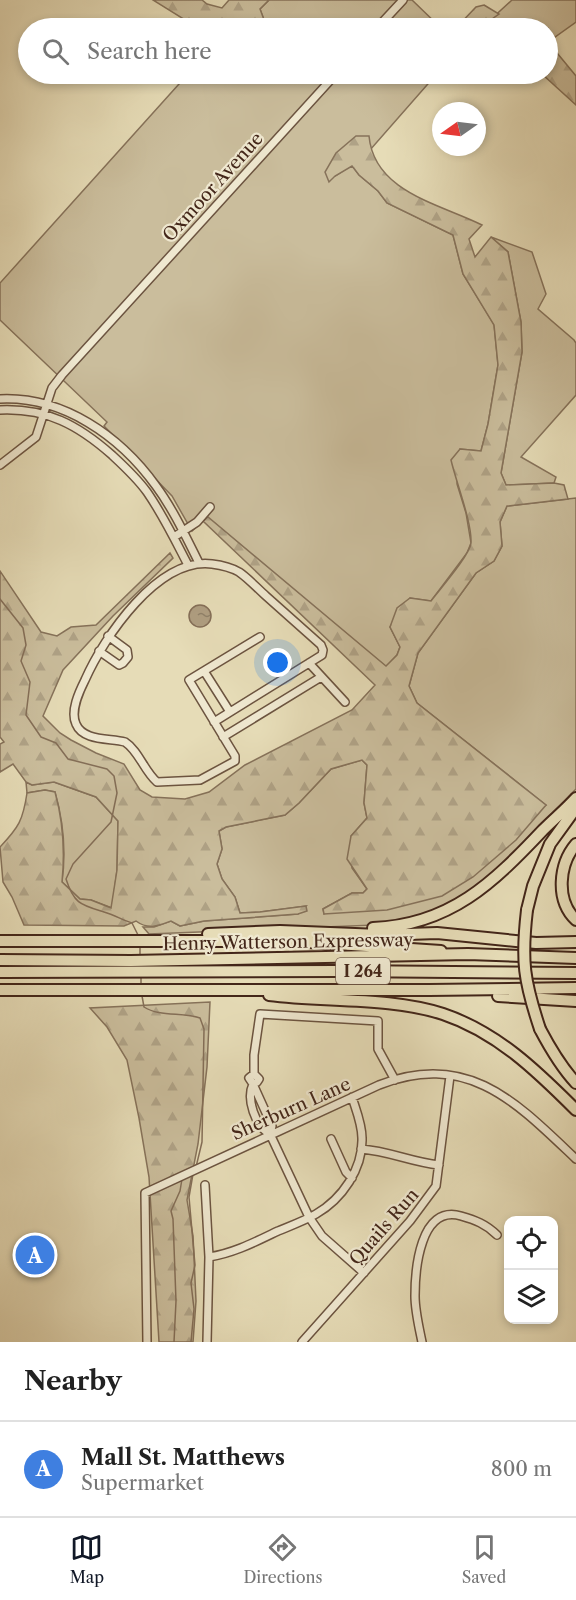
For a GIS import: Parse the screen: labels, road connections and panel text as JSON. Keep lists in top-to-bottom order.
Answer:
{
  "streets": {
    "highway": ["Henry Watterson Expressway", "I 264"],
    "street": ["Oxmoor Avenue", "Sherburn Lane", "Quails Run"]
  },
  "crossings": [
    ["Sherburn Lane", "Quails Run"]
  ],
  "north": "left",
  "page": {
    "search": "Search here",
    "pins": "A",
    "heading": "Nearby",
    "list": [
      {
        "mark": "A",
        "name": "Mall St. Matthews",
        "note": "Supermarket",
        "value": "800 m"
      }
    ],
    "nav": ["Map", "Directions", "Saved"]
  }
}
